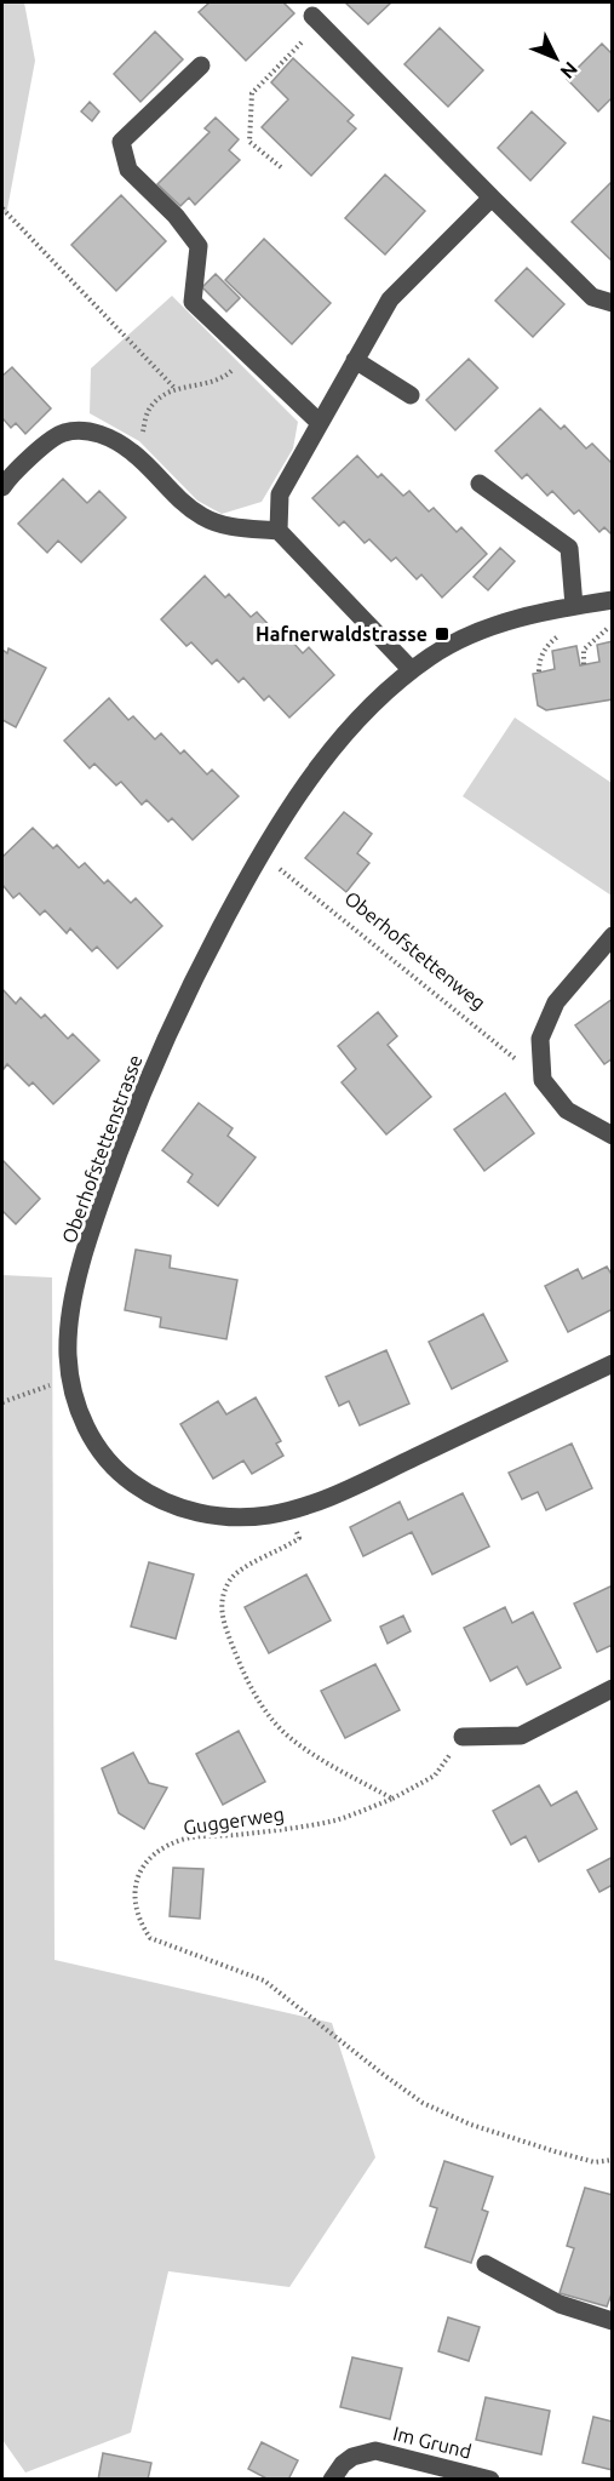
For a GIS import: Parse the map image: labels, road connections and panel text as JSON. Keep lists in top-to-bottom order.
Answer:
{
  "streets": {
    "street": ["Oberhofstettenstrasse", "Im Grund"],
    "path": ["Oberhofstettenweg", "Guggerweg"]
  },
  "crossings": [
    ["Oberhofstettenweg", "Oberhofstettenstrasse"]
  ],
  "places": {
    "transit": ["Hafnerwaldstrasse"]
  },
  "north": "bottom right"
}
